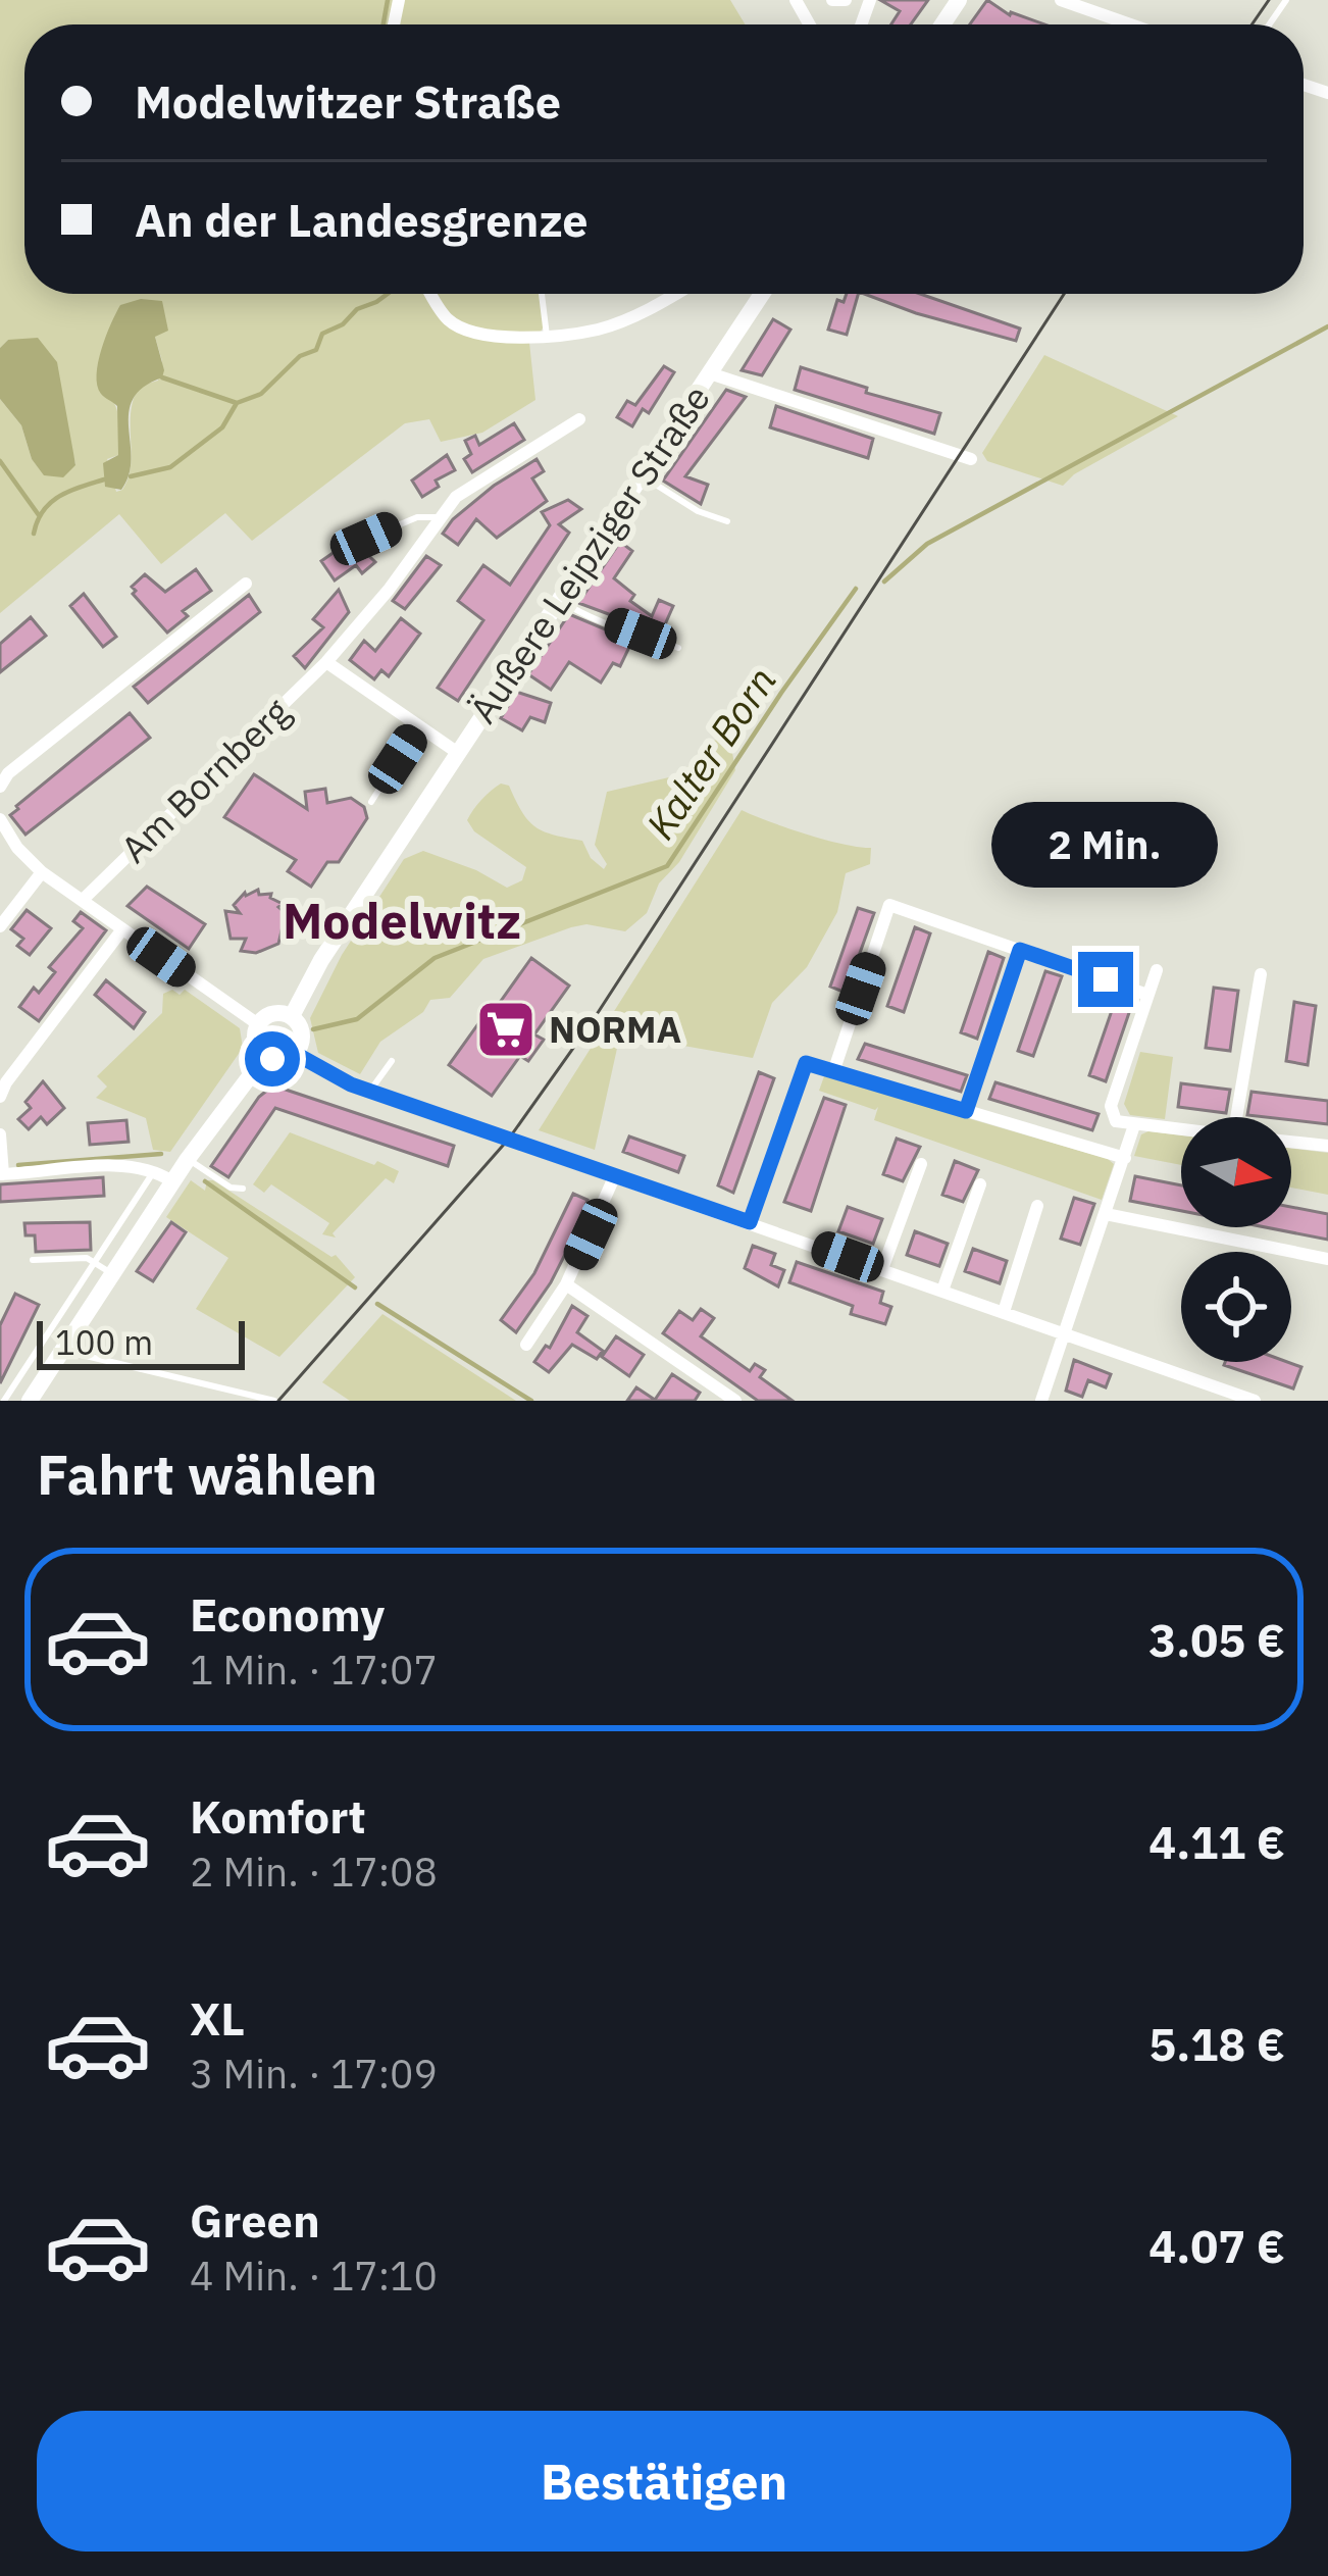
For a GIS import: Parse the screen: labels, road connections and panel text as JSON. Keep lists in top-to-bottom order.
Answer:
{
  "streets": {
    "street": ["Äußere Leipziger Straße", "Am Bornberg"]
  },
  "districts": ["Modelwitz"],
  "water": ["Kalter Born"],
  "places": {
    "supermarket": ["NORMA"]
  },
  "scale_bar": "100 m",
  "north": "right",
  "page": {
    "banner": ["Modelwitzer Straße", "An der Landesgrenze"],
    "bubble": "2 Min.",
    "scale": "100 m",
    "heading": "Fahrt wählen",
    "list": [
      {
        "name": "Economy",
        "note": "1 Min. · 17:07",
        "value": "3.05 €"
      },
      {
        "name": "Komfort",
        "note": "2 Min. · 17:08",
        "value": "4.11 €"
      },
      {
        "name": "XL",
        "note": "3 Min. · 17:09",
        "value": "5.18 €"
      },
      {
        "name": "Green",
        "note": "4 Min. · 17:10",
        "value": "4.07 €"
      }
    ],
    "buttons": "Bestätigen"
  }
}
